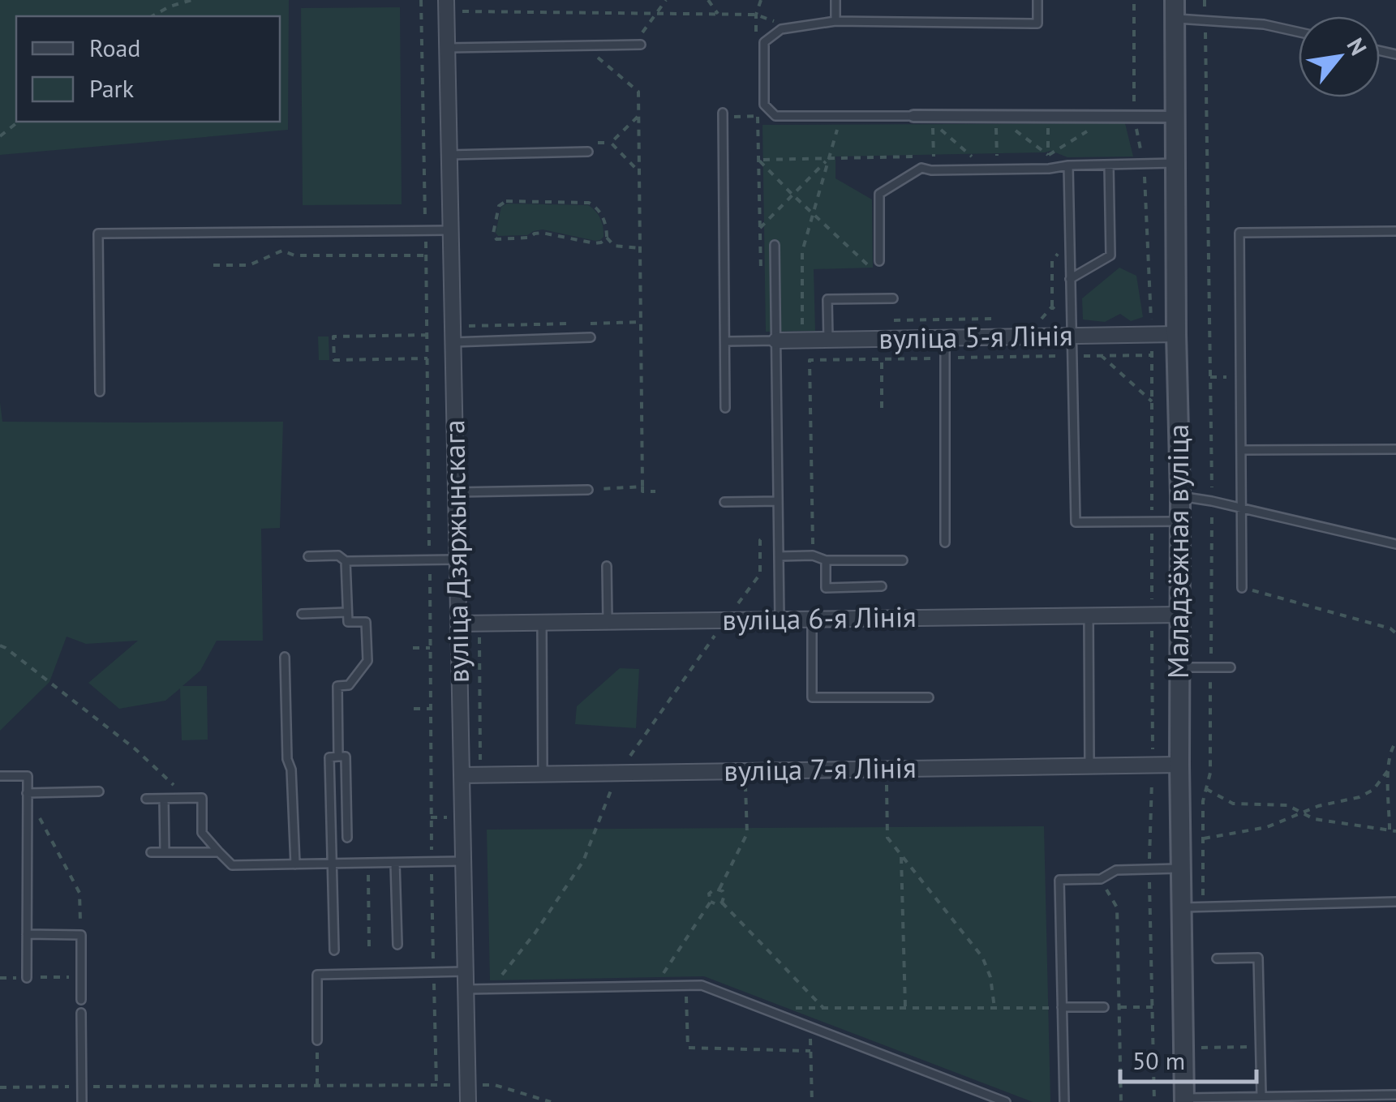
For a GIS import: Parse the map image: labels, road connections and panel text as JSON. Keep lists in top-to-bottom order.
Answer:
{
  "streets": {
    "street": [
      "вуліца 5-я Лінія",
      "вуліца Дзяржынскага",
      "Маладзёжная вуліца",
      "вуліца 6-я Лінія",
      "вуліца 7-я Лінія"
    ]
  },
  "crossings": [
    ["вуліца 5-я Лінія", "Маладзёжная вуліца"],
    ["вуліца Дзяржынскага", "вуліца 6-я Лінія"],
    ["вуліца Дзяржынскага", "вуліца 7-я Лінія"],
    ["Маладзёжная вуліца", "вуліца 6-я Лінія"],
    ["Маладзёжная вуліца", "вуліца 7-я Лінія"]
  ],
  "legend": ["Road", "Park"],
  "scale_bar": "50 m",
  "north": "top right"
}
